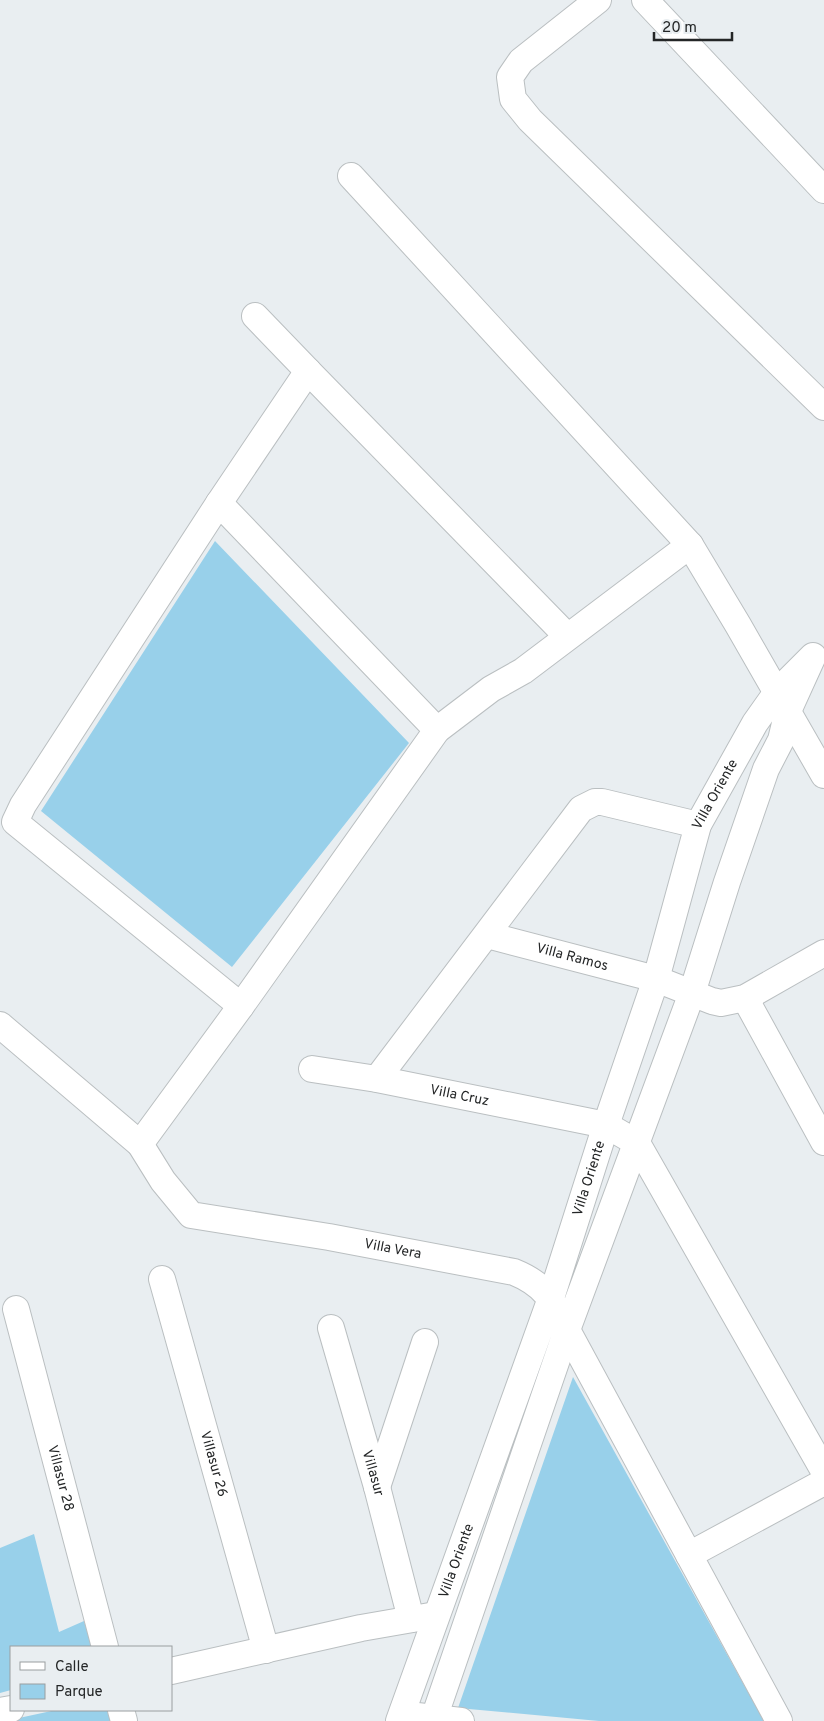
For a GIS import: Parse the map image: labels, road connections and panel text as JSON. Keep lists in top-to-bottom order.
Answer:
{
  "streets": {
    "street": [
      "Villa Oriente",
      "Villa Ramos",
      "Villa Cruz",
      "Villa Vera",
      "Villasur 26",
      "Villasur",
      "Villasur 28"
    ]
  },
  "crossings": [
    ["Villa Oriente", "Villa Ramos"],
    ["Villa Oriente", "Villa Cruz"],
    ["Villa Oriente", "Villa Vera"]
  ],
  "legend": ["Calle", "Parque"],
  "scale_bar": "20 m"
}
